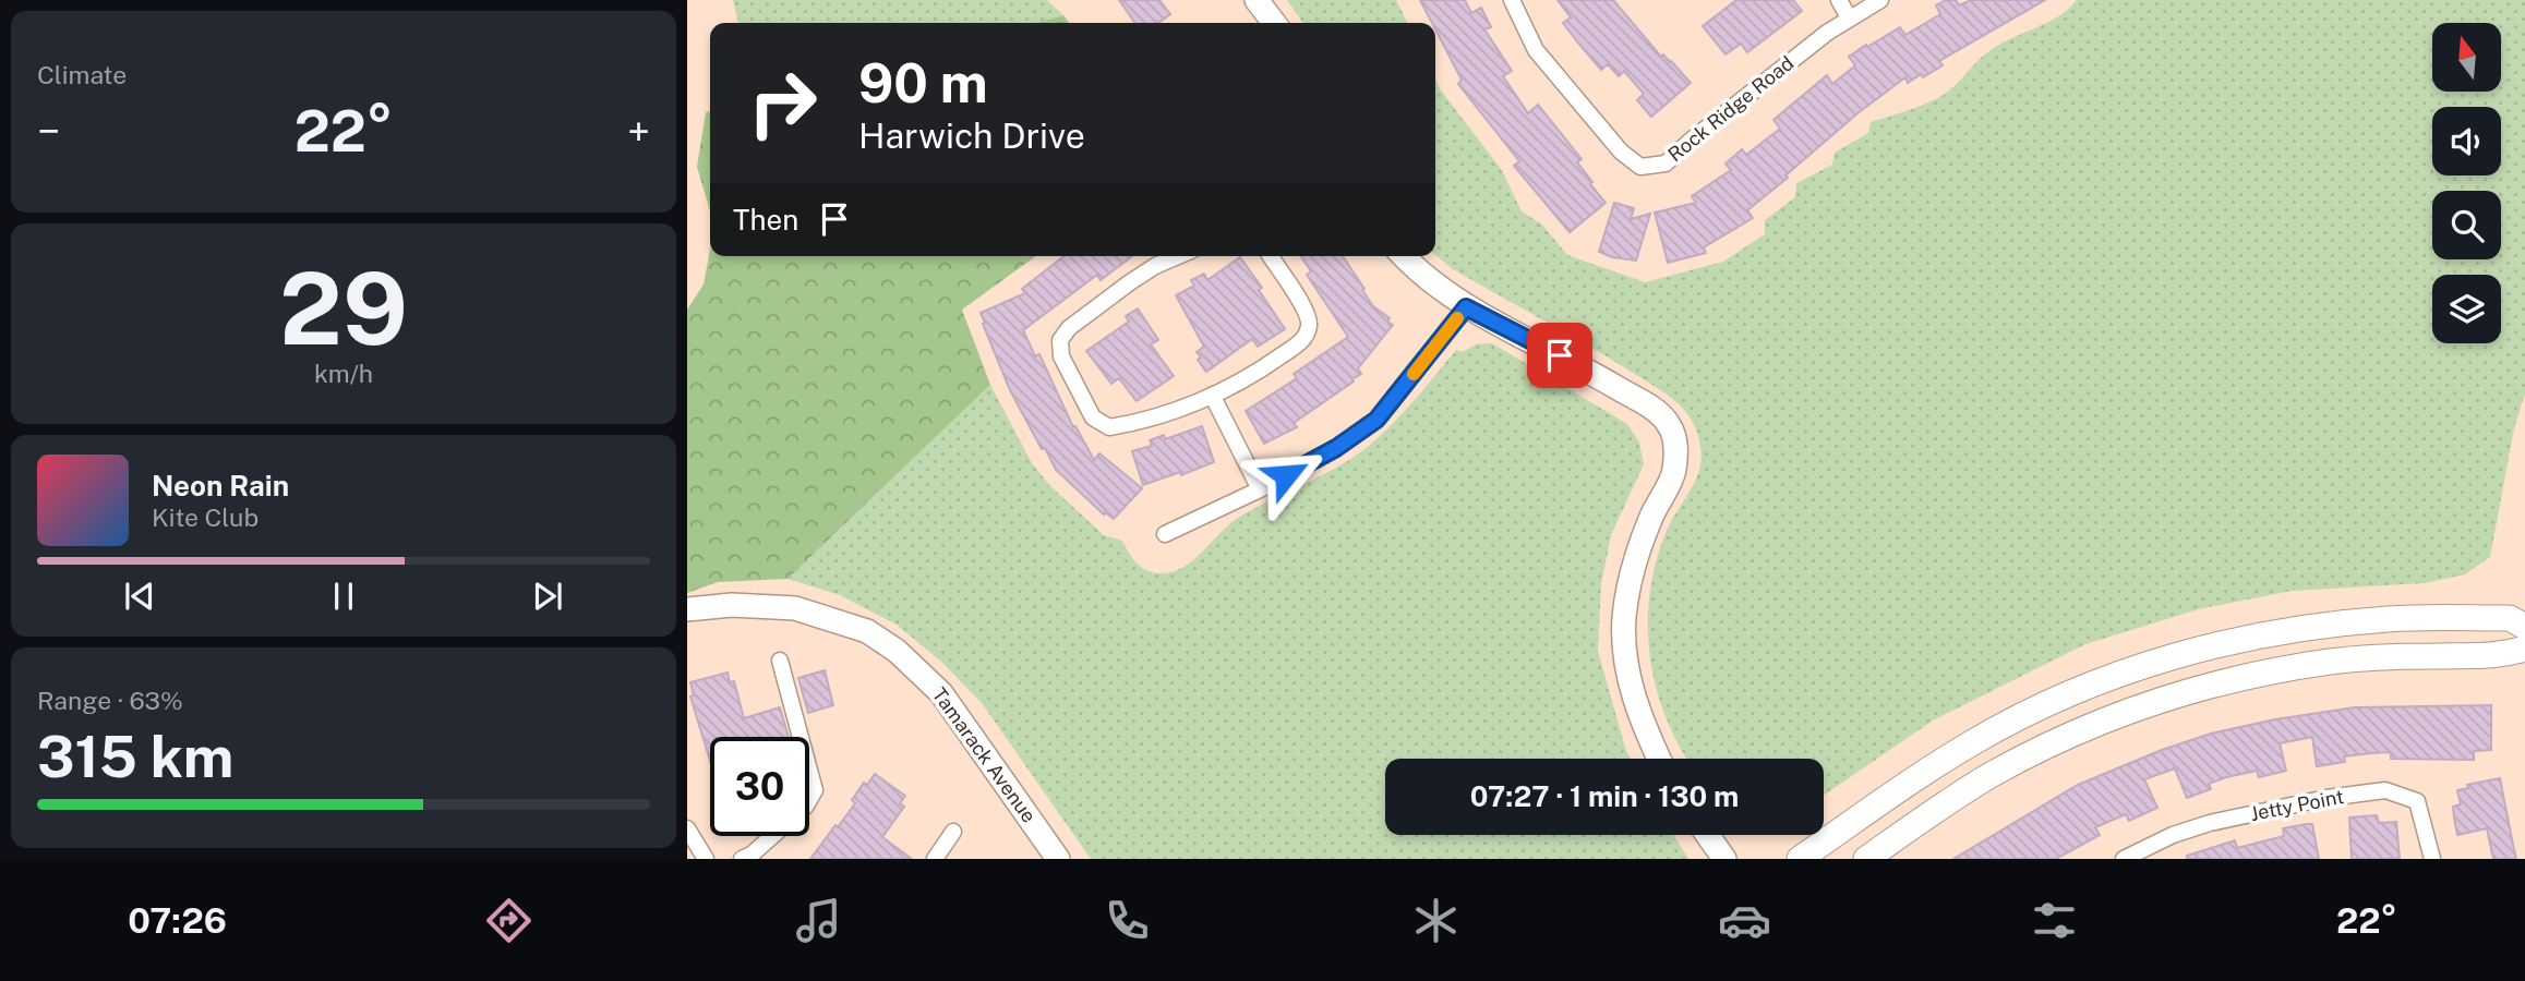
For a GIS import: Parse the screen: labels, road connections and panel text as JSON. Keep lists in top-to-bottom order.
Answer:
{
  "streets": {
    "street": ["Rock Ridge Road", "Tamarack Avenue", "Jetty Point"]
  },
  "north": "top",
  "page": {
    "tile": [
      "Climate",
      ["29", "km/h"],
      ["Range · 63%", "315 km"]
    ],
    "turn": ["90 m", "Harwich Drive"],
    "heat": ["−", "22°", "+"],
    "then": "Then",
    "song": ["Neon Rain", "Kite Club"],
    "limit": "30",
    "trip": "07:27 · 1 min · 130 m",
    "tabs": ["07:26", "22°"]
  }
}
